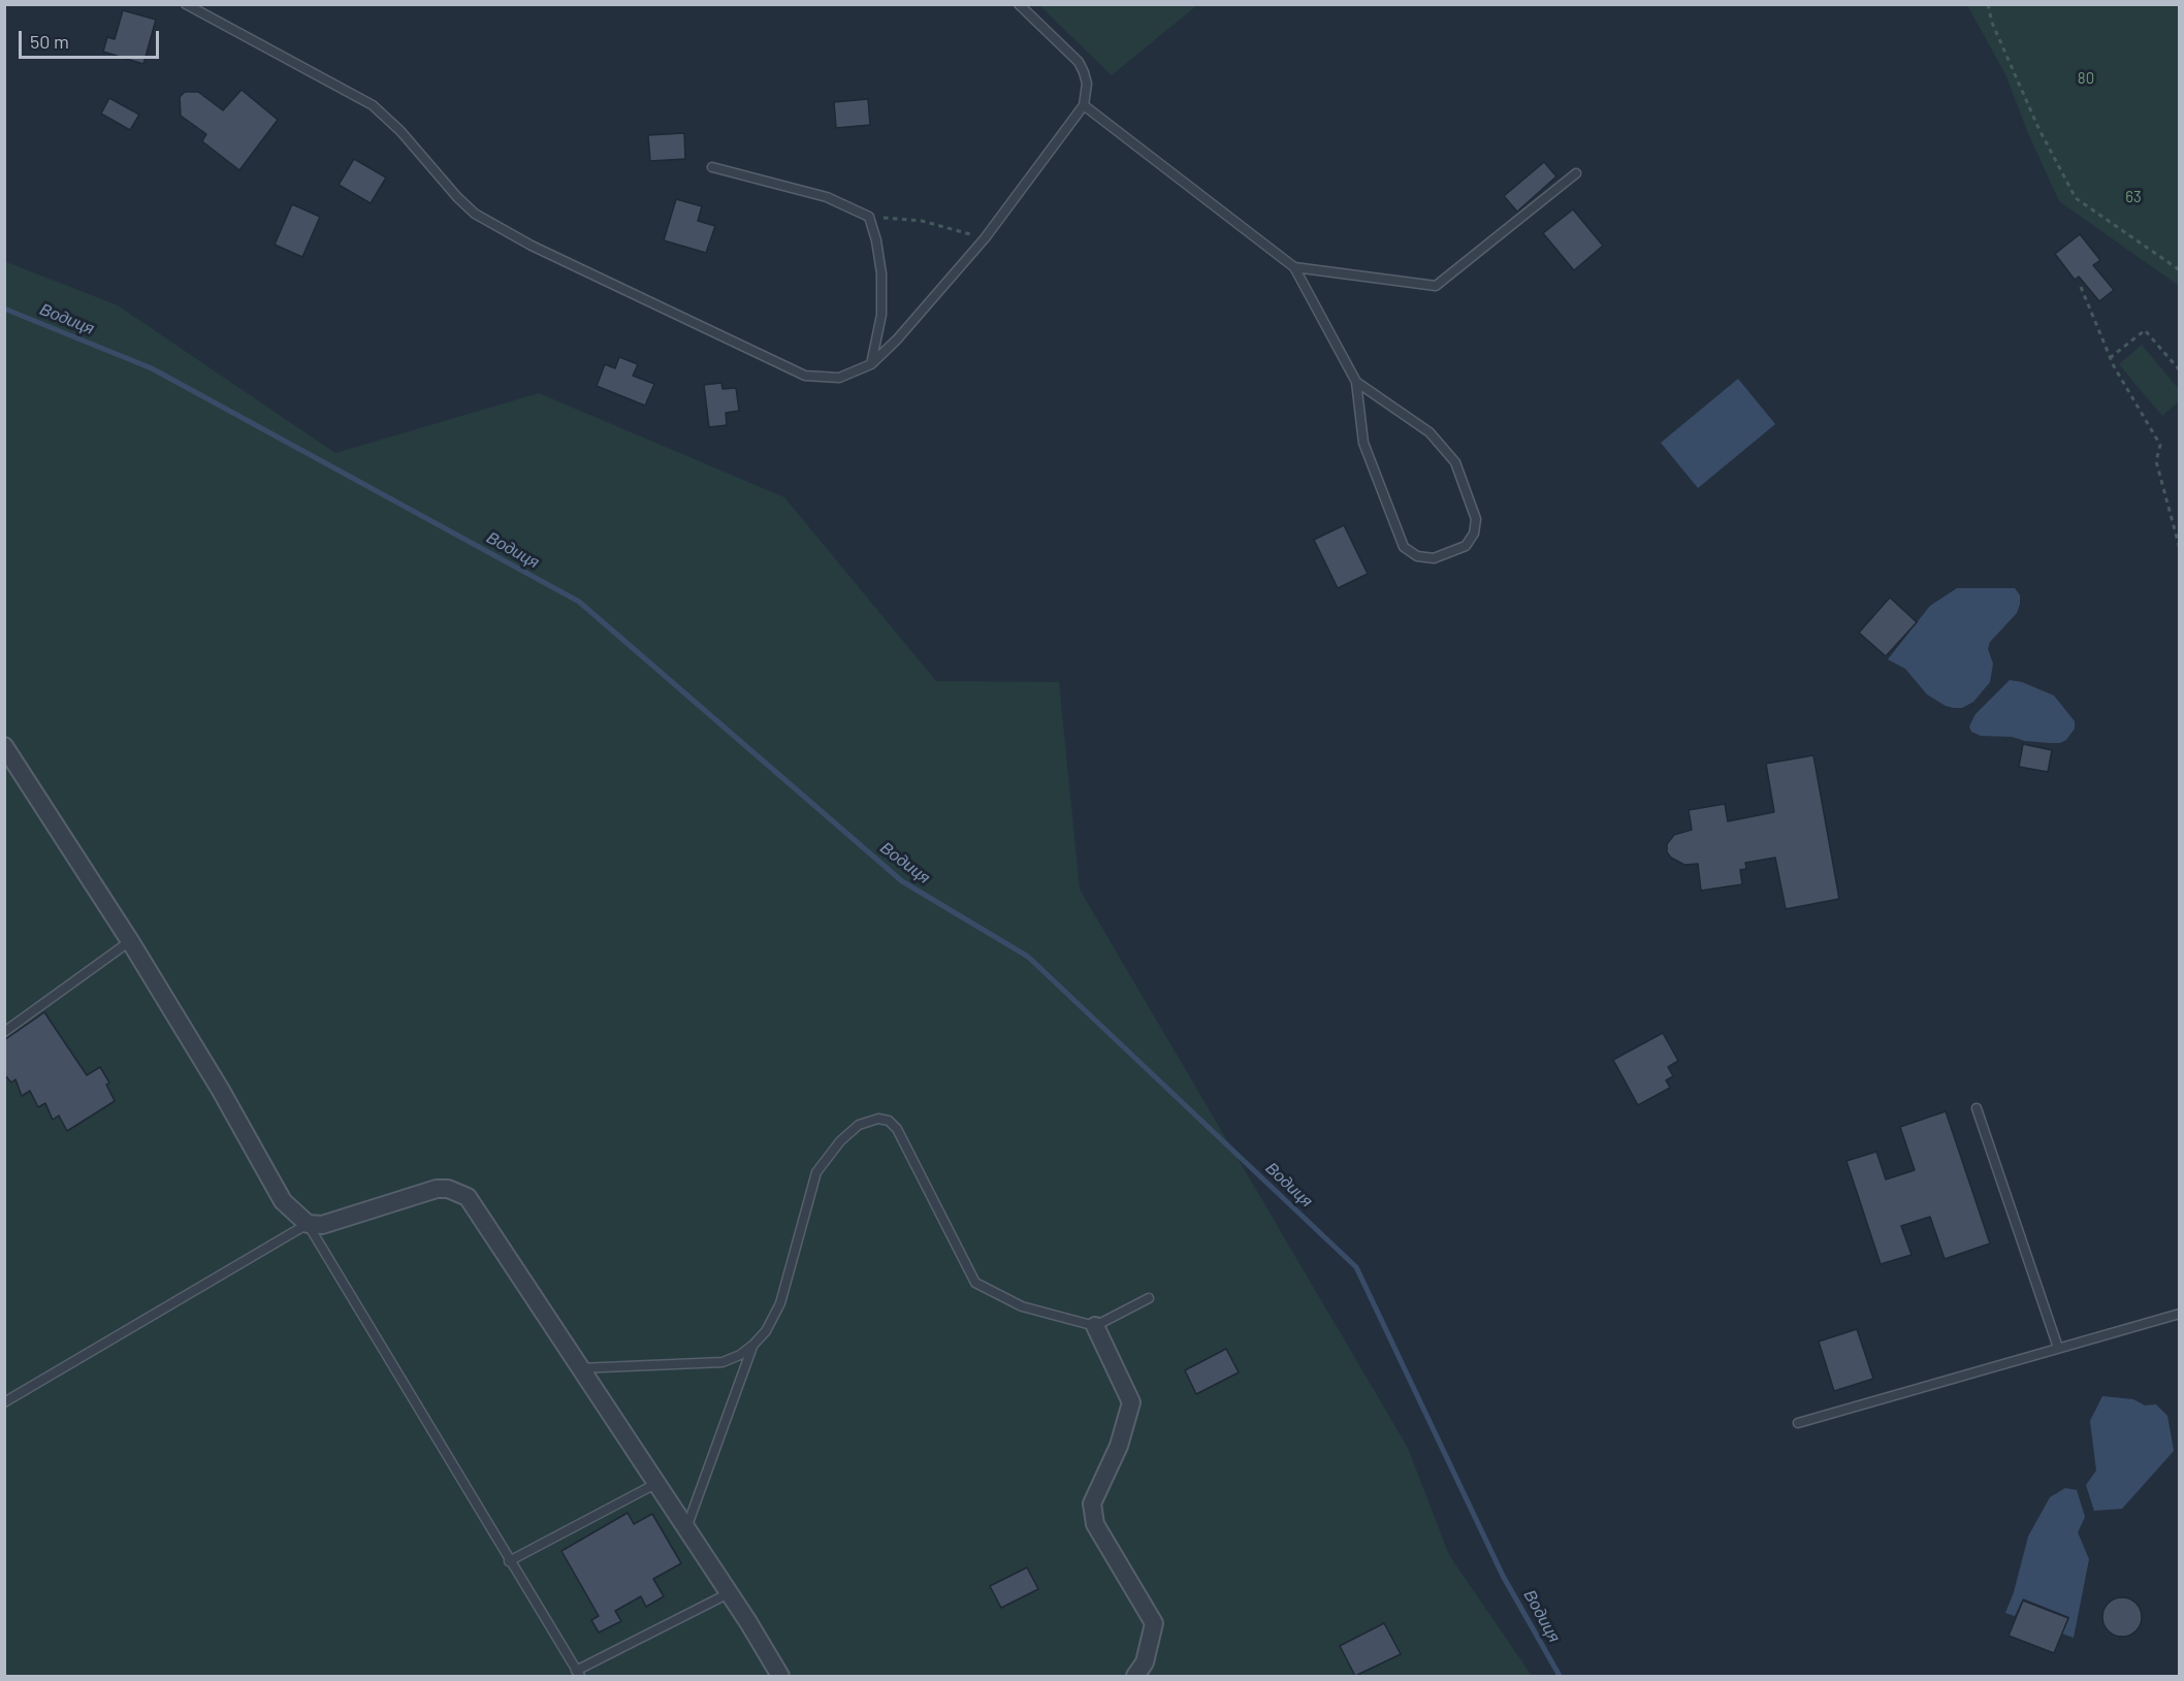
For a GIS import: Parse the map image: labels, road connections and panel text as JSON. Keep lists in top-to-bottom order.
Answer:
{
  "water": ["Водиця"],
  "parks": ["80", "63"],
  "scale_bar": "50 m"
}
